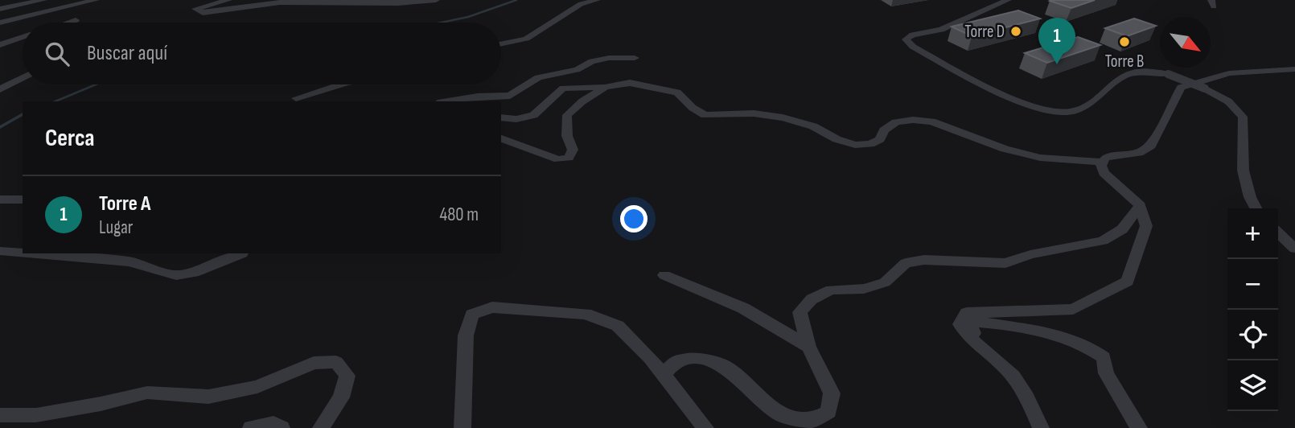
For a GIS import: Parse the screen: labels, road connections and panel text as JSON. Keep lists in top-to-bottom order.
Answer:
{
  "places": ["Torre D", "Torre B"],
  "north": "bottom right",
  "page": {
    "pins": "1",
    "search": "Buscar aquí",
    "heading": "Cerca",
    "list": [
      {
        "mark": "1",
        "name": "Torre A",
        "note": "Lugar",
        "value": "480 m"
      }
    ],
    "map_buttons": ["+", "−"]
  }
}
